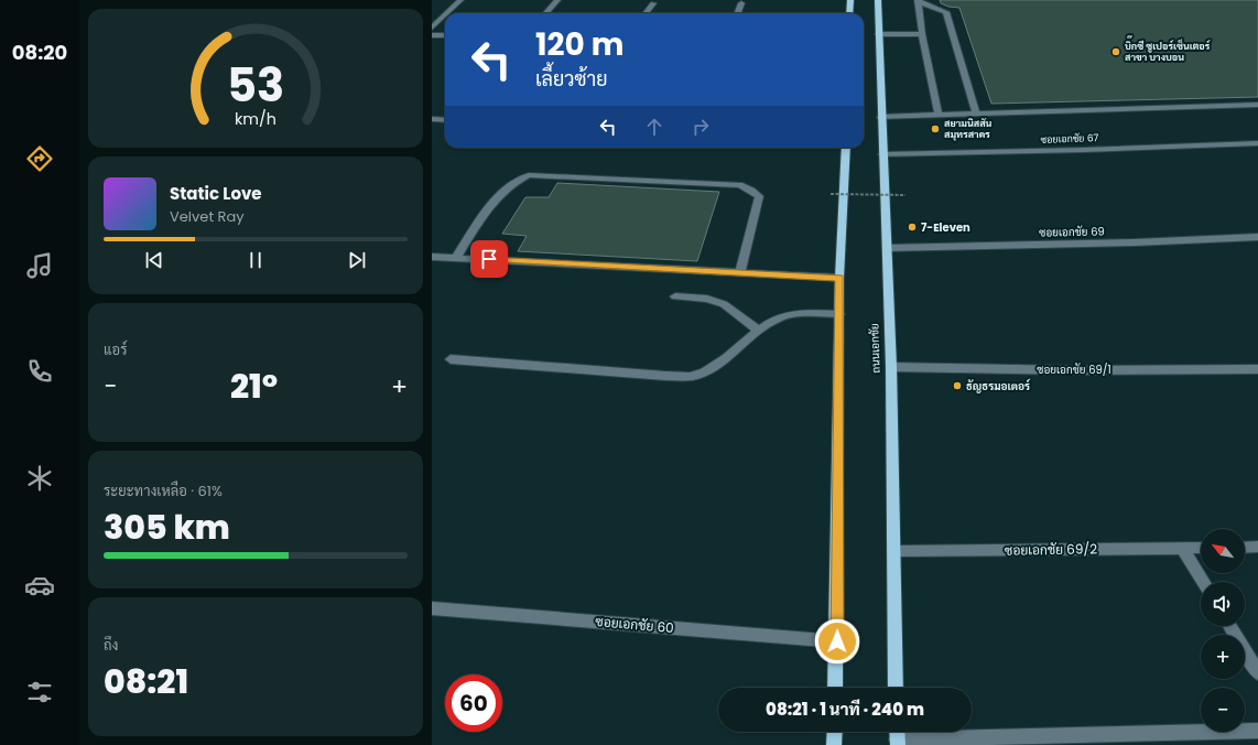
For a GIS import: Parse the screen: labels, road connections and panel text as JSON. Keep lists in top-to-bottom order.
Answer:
{
  "streets": {
    "main road": ["ถนนเอกชัย"],
    "street": [
      "ซอยเอกชัย 67",
      "ซอยเอกชัย 69",
      "ซอยเอกชัย 69/1",
      "ซอยเอกชัย 69/2",
      "ซอยเอกชัย 60"
    ]
  },
  "crossings": [
    ["ซอยเอกชัย 67", "ถนนเอกชัย"],
    ["ซอยเอกชัย 69", "ถนนเอกชัย"],
    ["ถนนเอกชัย", "ซอยเอกชัย 69/1"],
    ["ถนนเอกชัย", "ซอยเอกชัย 69/2"]
  ],
  "places": [
    "บิ๊กซี ซูเปอร์เซ็นเตอร์ สาขา บางบอน",
    "สยามนิสสัน สมุทรสาคร",
    "7-Eleven",
    "ธัญธรมอเตอร์"
  ],
  "north": "top left",
  "page": {
    "tabs": "08:20",
    "turn": ["120 m", "เลี้ยวซ้าย"],
    "song": ["Static Love", "Velvet Ray"],
    "tile": [
      "แอร์",
      ["ระยะทางเหลือ · 61%", "305 km"],
      ["ถึง", "08:21"]
    ],
    "heat": ["−", "21°", "+"],
    "map_buttons": ["+", "−"],
    "limit": "60",
    "trip": "08:21 · 1 นาที · 240 m",
    "gauge": ["53", "km/h"]
  }
}
